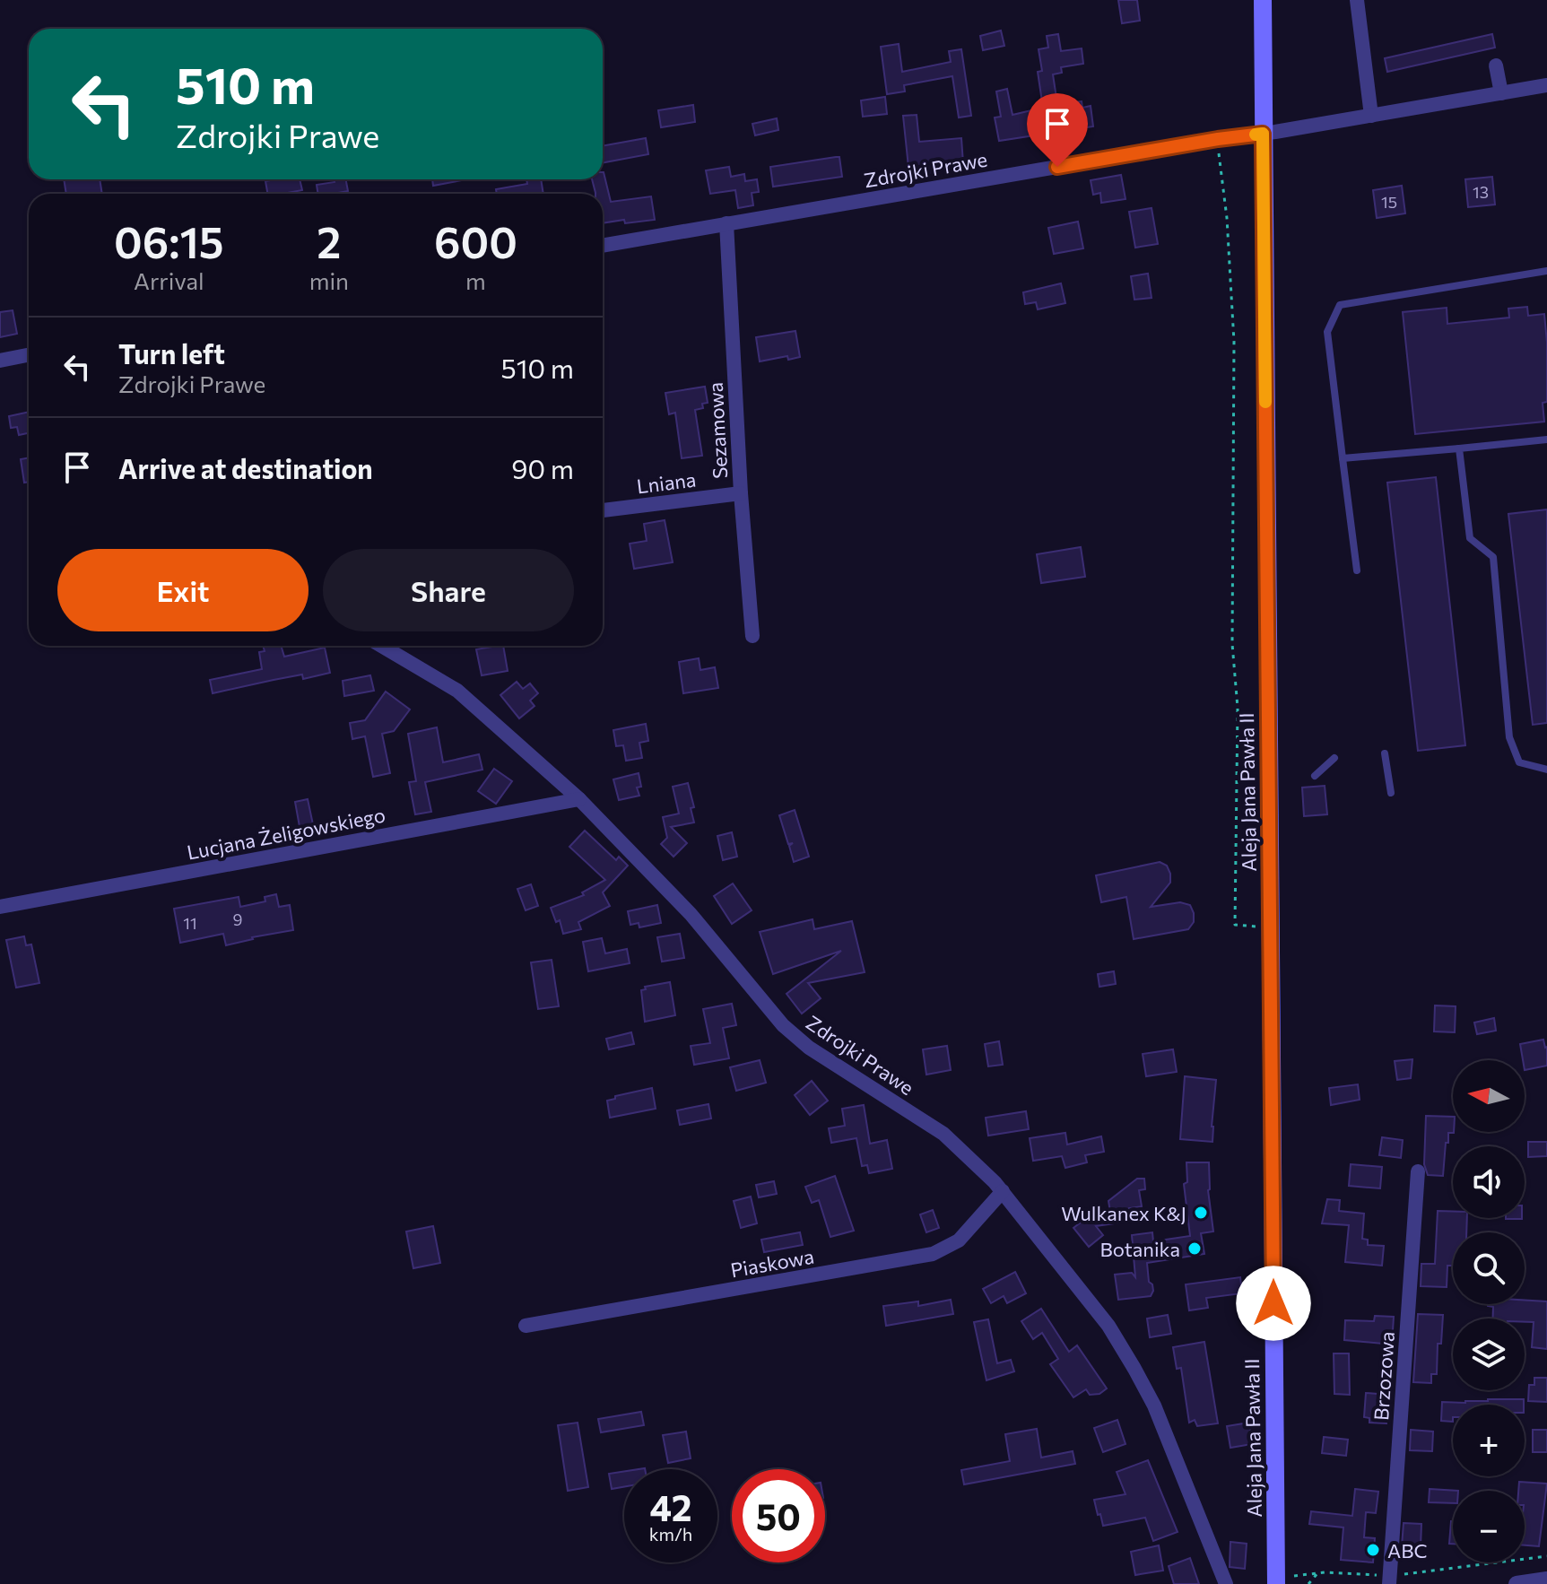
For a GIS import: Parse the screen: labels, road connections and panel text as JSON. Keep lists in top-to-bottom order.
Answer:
{
  "streets": {
    "main road": ["Aleja Jana Pawła II"],
    "street": [
      "Zdrojki Prawe",
      "Sezamowa",
      "Lniana",
      "Lucjana Żeligowskiego",
      "Piaskowa",
      "Brzozowa"
    ]
  },
  "crossings": [
    ["Zdrojki Prawe", "Sezamowa"],
    ["Zdrojki Prawe", "Aleja Jana Pawła II"],
    ["Zdrojki Prawe", "Lucjana Żeligowskiego"],
    ["Zdrojki Prawe", "Piaskowa"],
    ["Sezamowa", "Lniana"]
  ],
  "places": ["Wulkanex K&J", "Botanika", "ABC"],
  "house_numbers": [
    "13",
    "15",
    "9",
    "11"
  ],
  "north": "left",
  "page": {
    "turn": ["510 m", "Zdrojki Prawe"],
    "eta": [
      "06:15",
      "Arrival",
      "2",
      "min",
      "600",
      "m"
    ],
    "list": [
      {
        "name": "Turn left",
        "note": "Zdrojki Prawe",
        "value": "510 m"
      },
      {
        "name": "Arrive at destination",
        "value": "90 m"
      }
    ],
    "buttons": ["Exit", "Share"],
    "map_buttons": ["+", "−"],
    "speed": "42 km/h",
    "limit": "50"
  }
}
